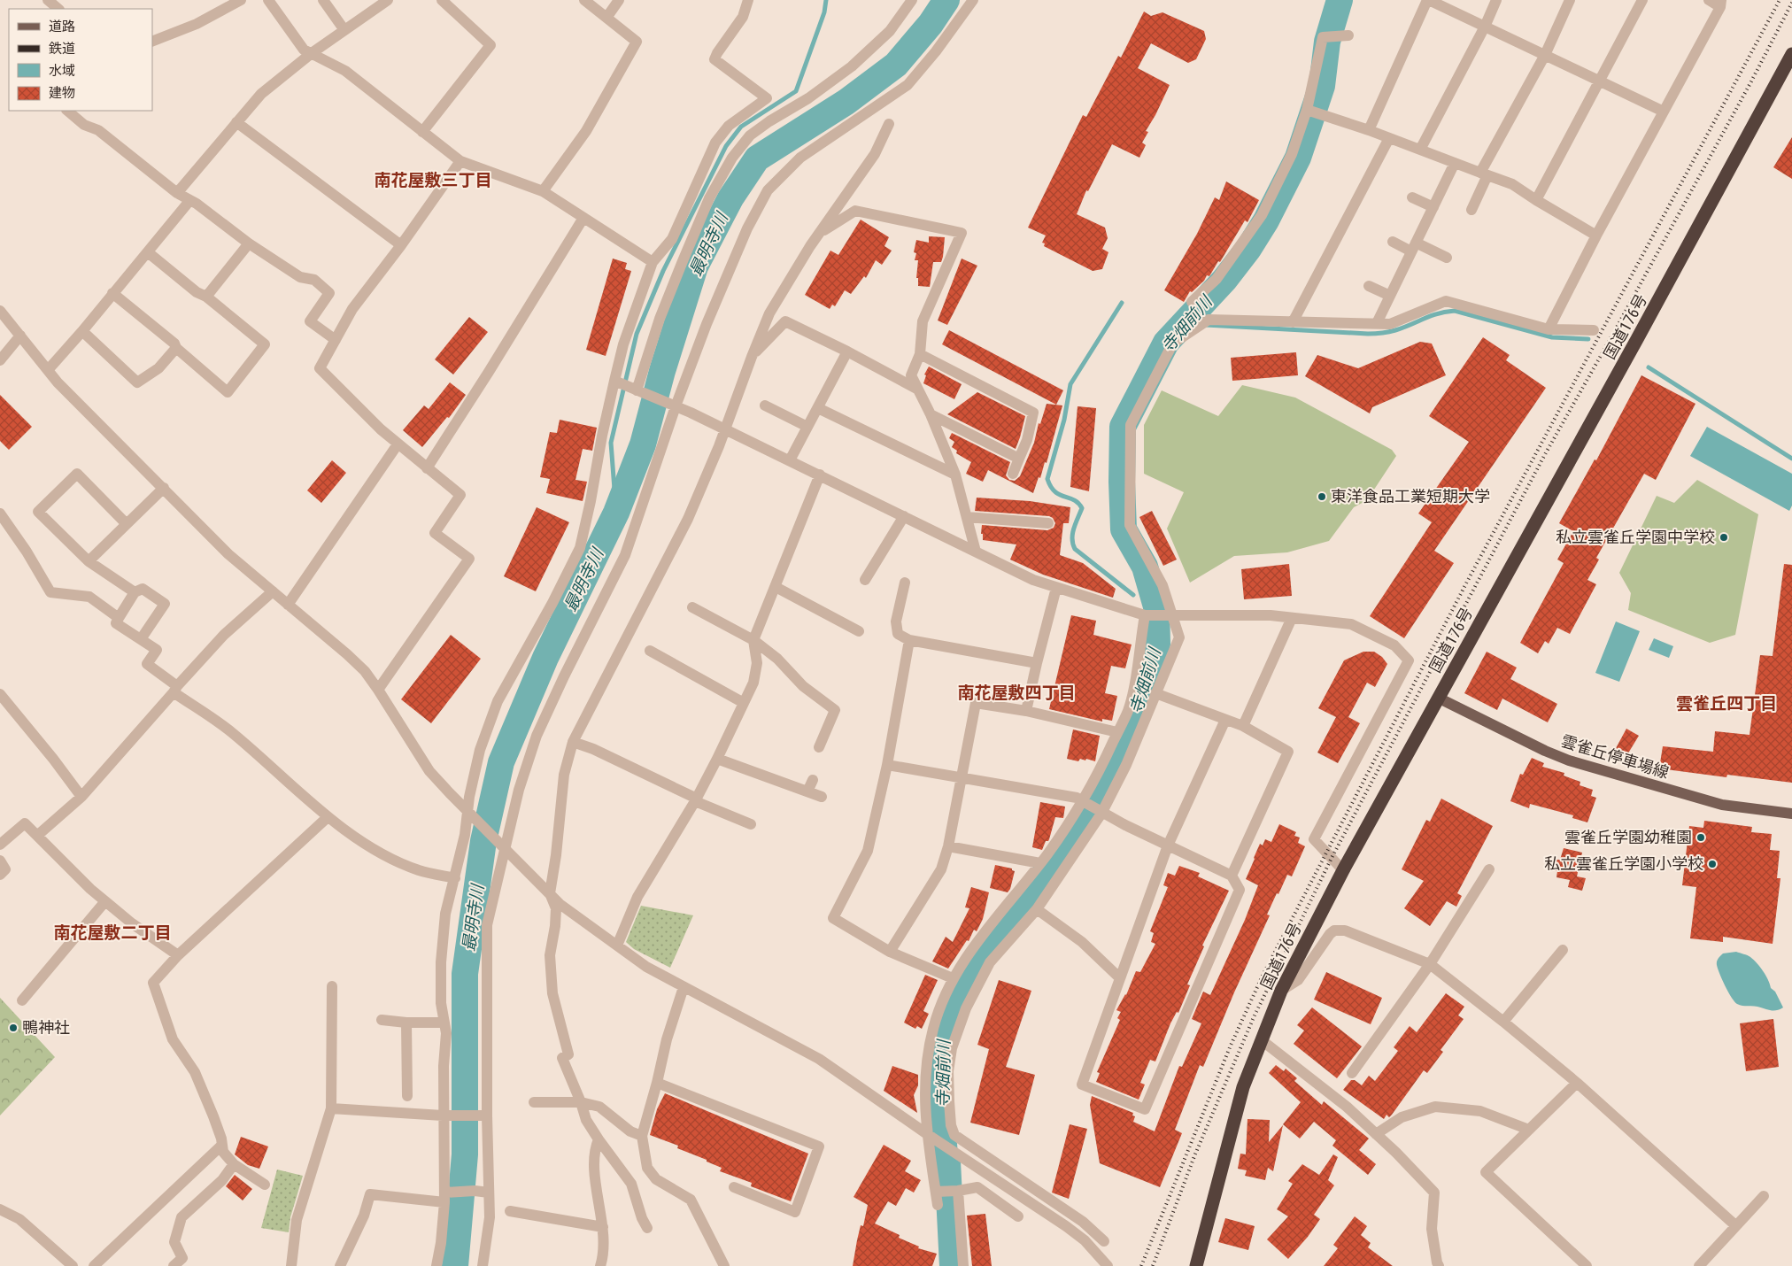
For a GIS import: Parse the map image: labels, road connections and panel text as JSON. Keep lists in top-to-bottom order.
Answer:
{
  "streets": {
    "highway": ["国道176号"],
    "main road": ["雲雀丘停車場線"]
  },
  "crossings": [
    ["国道176号", "雲雀丘停車場線"]
  ],
  "districts": [
    "南花屋敷三丁目",
    "南花屋敷四丁目",
    "雲雀丘四丁目",
    "南花屋敷二丁目"
  ],
  "water": ["最明寺川", "寺畑前川"],
  "places": [
    "東洋食品工業短期大学",
    "私立雲雀丘学園中学校",
    "雲雀丘学園幼稚園",
    "私立雲雀丘学園小学校",
    "鴨神社"
  ],
  "legend": [
    "道路",
    "鉄道",
    "水域",
    "建物"
  ]
}
